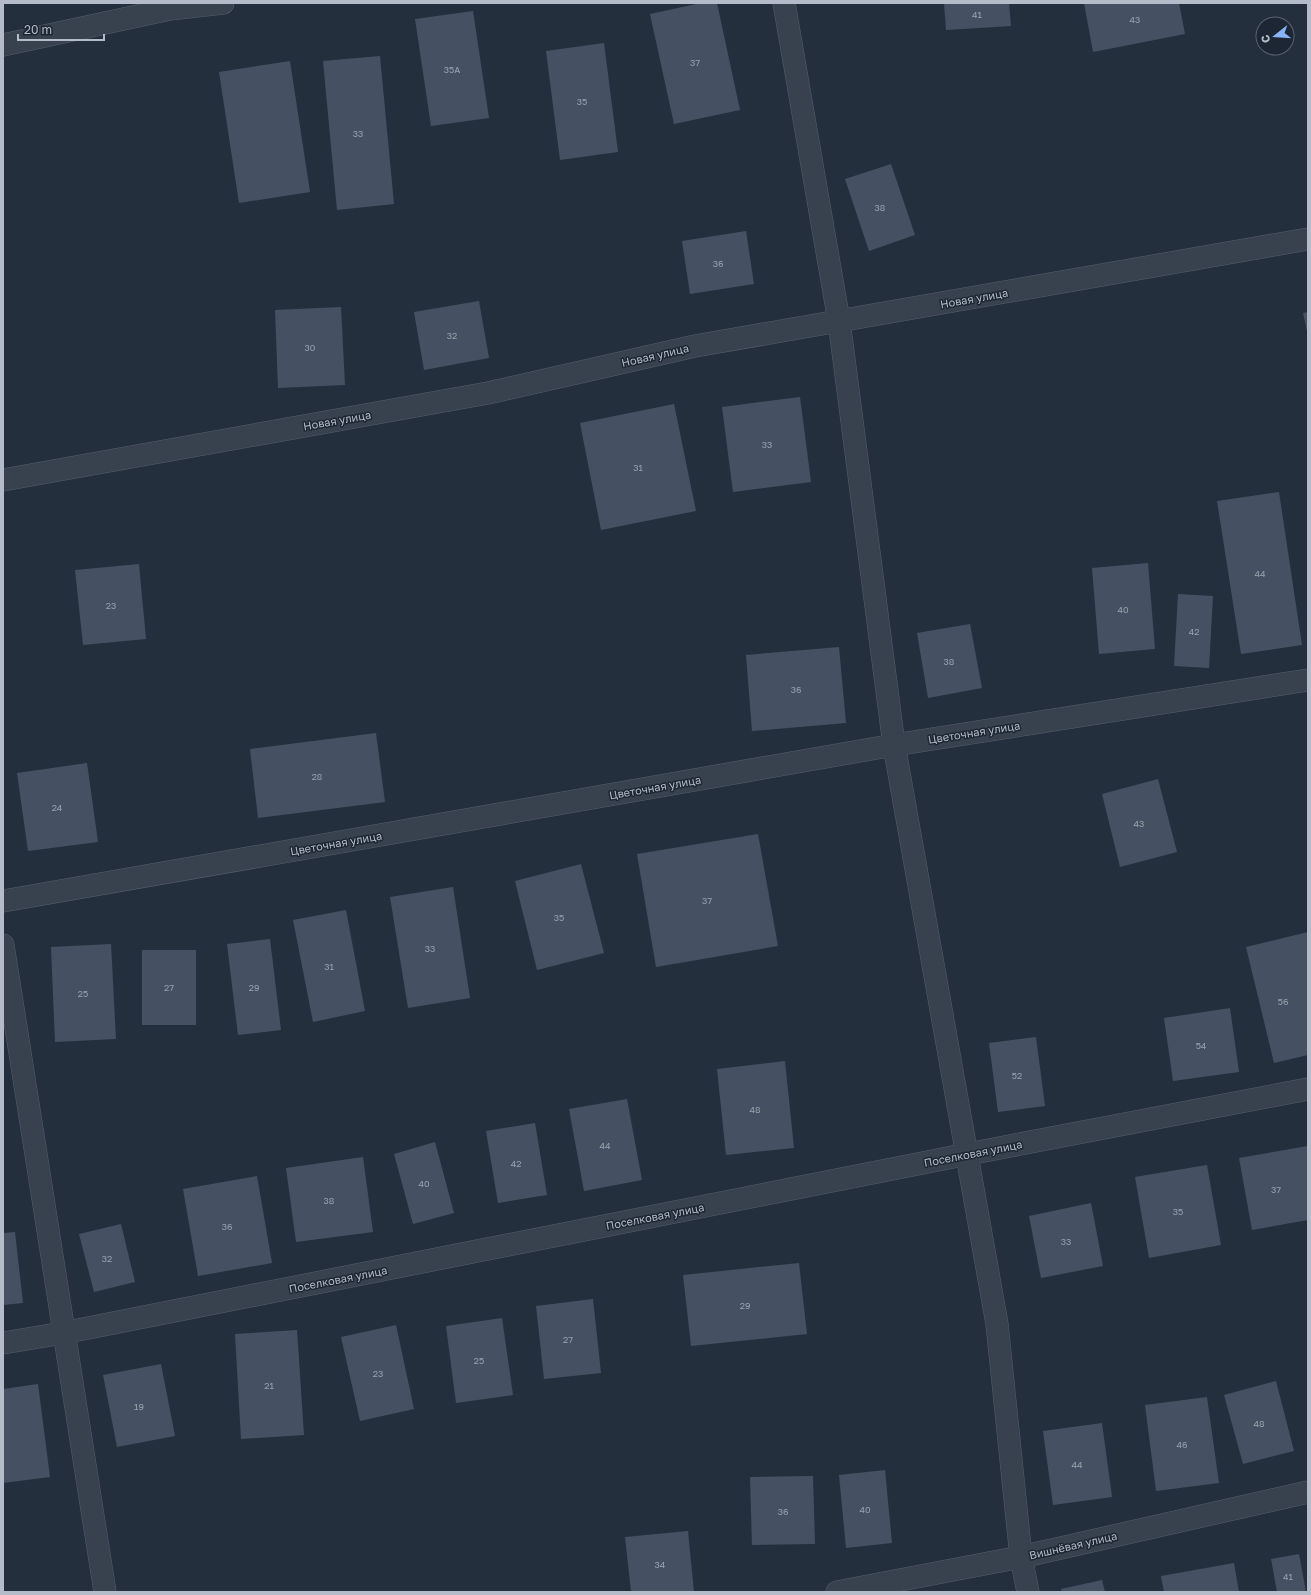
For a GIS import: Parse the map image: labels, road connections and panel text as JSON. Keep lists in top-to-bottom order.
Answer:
{
  "streets": {
    "street": [
      "Новая улица",
      "Цветочная улица",
      "Поселковая улица",
      "Вишнёвая улица"
    ]
  },
  "house_numbers": [
    "41",
    "43",
    "37",
    "35А",
    "35",
    "33",
    "38",
    "36",
    "32",
    "30",
    "33",
    "31",
    "44",
    "23",
    "40",
    "42",
    "38",
    "36",
    "28",
    "24",
    "43",
    "37",
    "35",
    "33",
    "31",
    "27",
    "29",
    "25",
    "56",
    "54",
    "52",
    "48",
    "44",
    "42",
    "40",
    "37",
    "38",
    "35",
    "36",
    "33",
    "32",
    "29",
    "27",
    "25",
    "23",
    "21",
    "19",
    "48",
    "46",
    "44",
    "40",
    "36",
    "34",
    "41"
  ],
  "scale_bar": "20 m",
  "north": "left"
}
